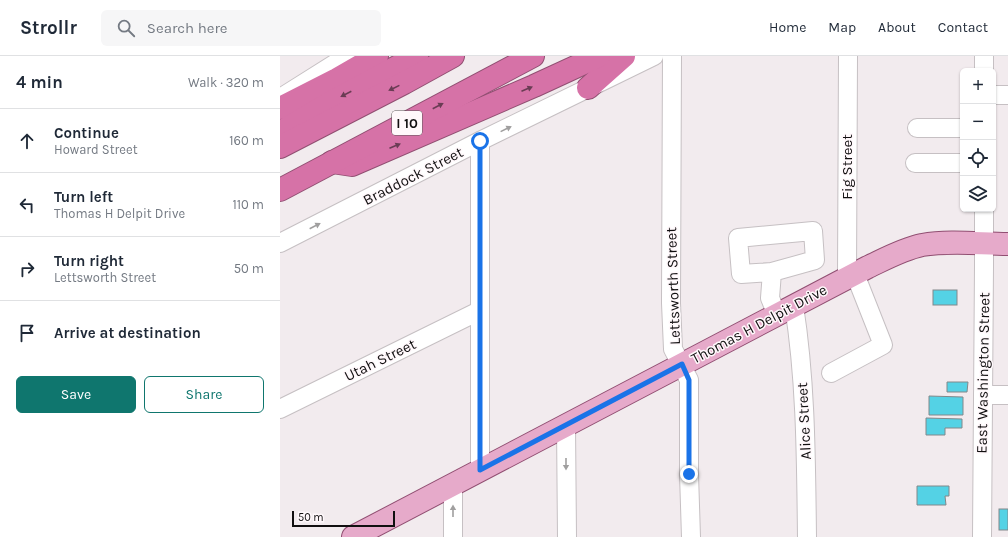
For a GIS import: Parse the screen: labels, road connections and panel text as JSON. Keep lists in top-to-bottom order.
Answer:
{
  "streets": {
    "highway": ["I 10"],
    "main road": ["Thomas H Delpit Drive"],
    "street": [
      "Fig Street",
      "Braddock Street",
      "Lettsworth Street",
      "Utah Street",
      "East Washington Street",
      "Alice Street"
    ]
  },
  "crossings": [
    ["Fig Street", "Thomas H Delpit Drive"],
    ["Lettsworth Street", "Thomas H Delpit Drive"],
    ["Thomas H Delpit Drive", "East Washington Street"],
    ["Thomas H Delpit Drive", "Alice Street"]
  ],
  "one_way": ["Braddock Street"],
  "scale_bar": "50 m",
  "page": {
    "header": "Strollr",
    "search": "Search here",
    "nav": [
      "Home",
      "Map",
      "About",
      "Contact"
    ],
    "heading": ["4 min", "Walk · 320 m"],
    "map_buttons": ["+", "−"],
    "list": [
      ["Continue", "Howard Street", "160 m"],
      ["Turn left", "Thomas H Delpit Drive", "110 m"],
      ["Turn right", "Lettsworth Street", "50 m"],
      "Arrive at destination"
    ],
    "buttons": ["Save", "Share"],
    "scale": "50 m"
  }
}
